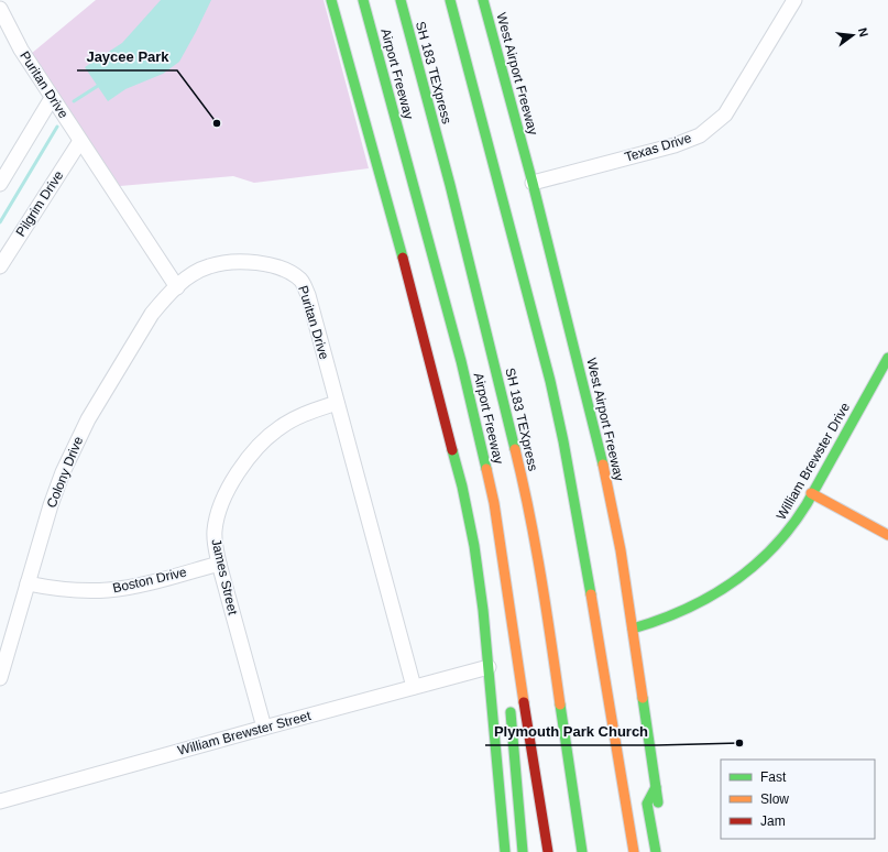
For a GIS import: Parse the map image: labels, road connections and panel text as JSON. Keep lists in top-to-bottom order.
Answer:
{
  "streets": {
    "main road": [
      "SH 183 TEXpress",
      "Airport Freeway",
      "West Airport Freeway",
      "William Brewster Drive"
    ],
    "street": [
      "Puritan Drive",
      "Texas Drive",
      "Pilgrim Drive",
      "Colony Drive",
      "James Street",
      "Boston Drive",
      "William Brewster Street"
    ]
  },
  "crossings": [
    ["West Airport Freeway", "Texas Drive"],
    ["West Airport Freeway", "William Brewster Drive"],
    ["Puritan Drive", "Pilgrim Drive"],
    ["Puritan Drive", "Colony Drive"],
    ["Puritan Drive", "James Street"],
    ["Puritan Drive", "William Brewster Street"],
    ["Colony Drive", "Boston Drive"],
    ["James Street", "Boston Drive"],
    ["James Street", "William Brewster Street"]
  ],
  "places": ["Jaycee Park", "Plymouth Park Church"],
  "legend": ["Fast", "Slow", "Jam"],
  "north": "right"
}
